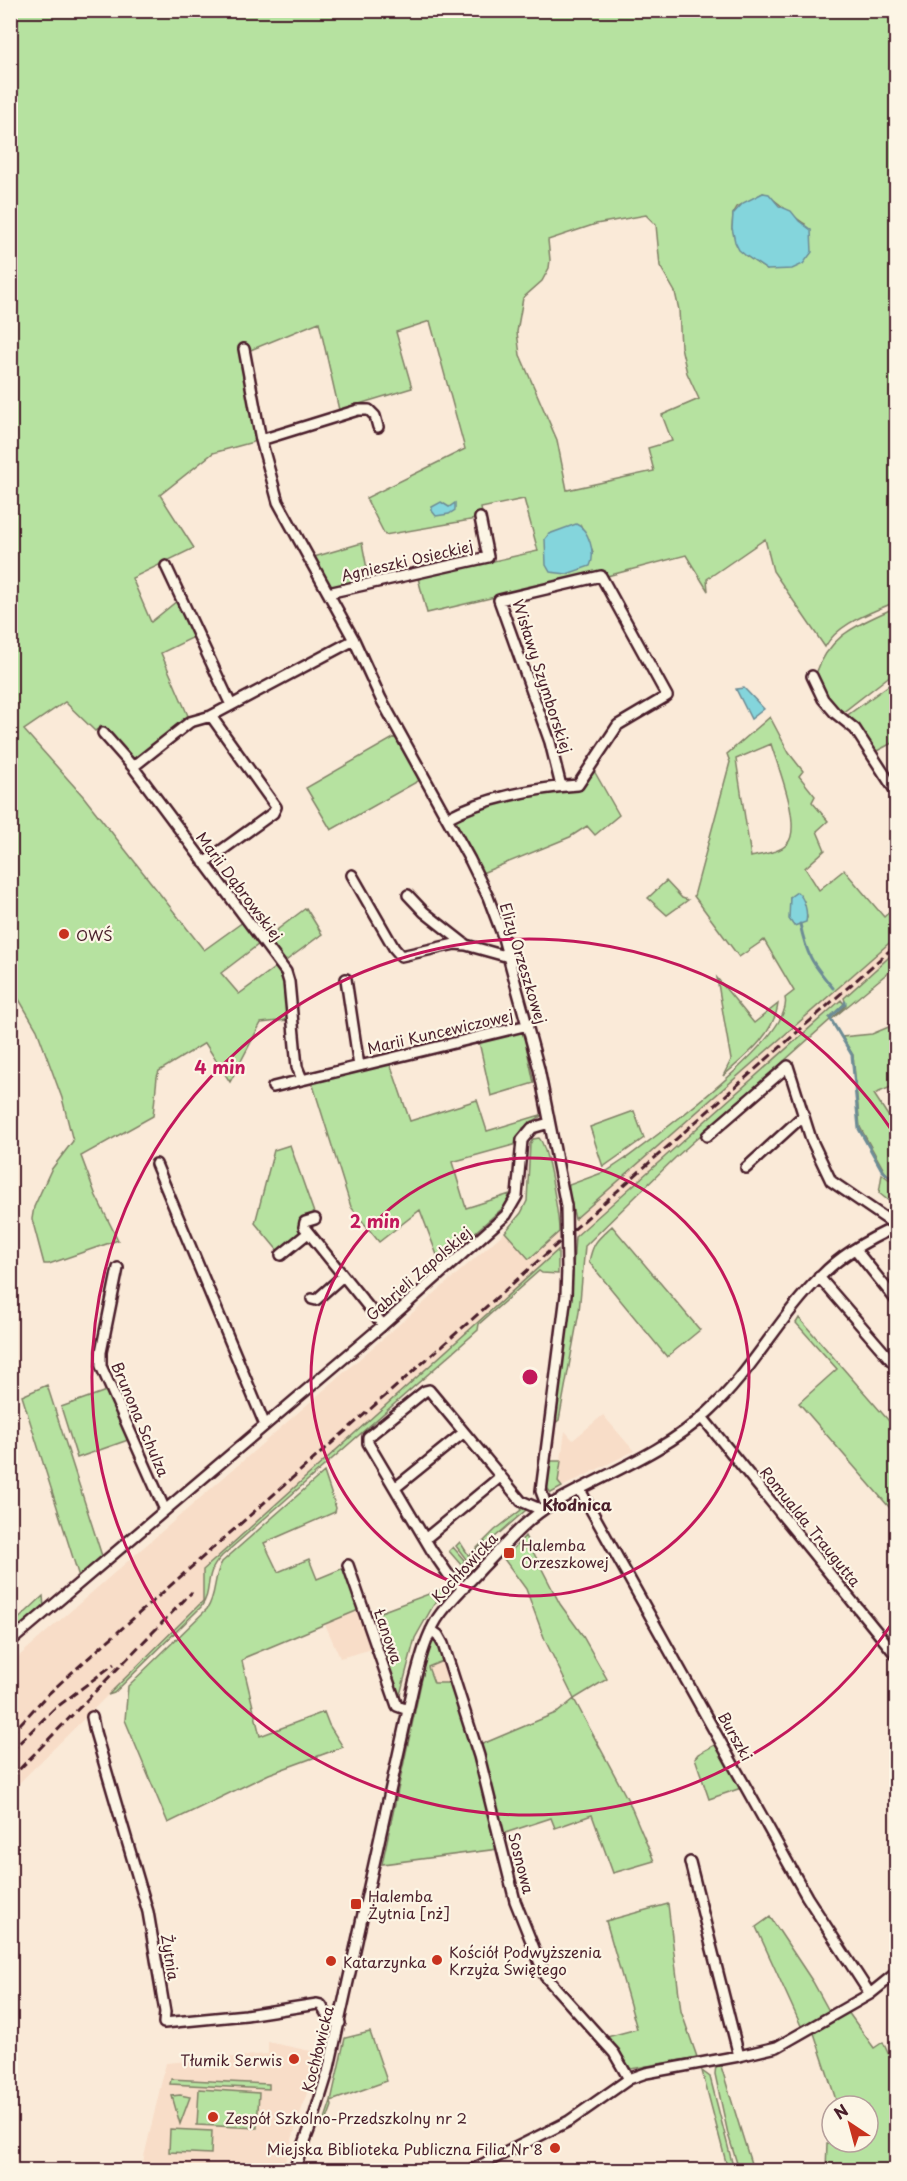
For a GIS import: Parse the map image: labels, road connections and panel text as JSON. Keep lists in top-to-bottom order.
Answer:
{
  "streets": {
    "street": [
      "Agnieszki Osieckiej",
      "Wisławy Szymborskiej",
      "Marii Dąbrowskiej",
      "Elizy Orzeszkowej",
      "Marii Kuncewiczowej",
      "Gabrieli Zapolskiej",
      "Brunona Schulza",
      "Romualda Traugutta",
      "Kochłowicka",
      "Łanowa",
      "Burszki",
      "Sosnowa",
      "Żytnia"
    ]
  },
  "crossings": [
    ["Agnieszki Osieckiej", "Elizy Orzeszkowej"],
    ["Wisławy Szymborskiej", "Elizy Orzeszkowej"],
    ["Marii Dąbrowskiej", "Marii Kuncewiczowej"],
    ["Elizy Orzeszkowej", "Marii Kuncewiczowej"],
    ["Elizy Orzeszkowej", "Gabrieli Zapolskiej"],
    ["Elizy Orzeszkowej", "Kochłowicka"],
    ["Gabrieli Zapolskiej", "Brunona Schulza"],
    ["Romualda Traugutta", "Kochłowicka"],
    ["Kochłowicka", "Łanowa"],
    ["Kochłowicka", "Burszki"],
    ["Kochłowicka", "Sosnowa"],
    ["Kochłowicka", "Żytnia"]
  ],
  "districts": ["Kłodnica"],
  "places": {
    "other": [
      "OWŚ",
      "Kościół Podwyższenia Krzyża Świętego",
      "Katarzynka",
      "Tłumik Serwis",
      "Zespół Szkolno-Przedszkolny nr 2",
      "Miejska Biblioteka Publiczna Filia Nr 8"
    ],
    "transit": ["Halemba Orzeszkowej", "Halemba Żytnia [nż]"]
  },
  "north": "top left",
  "rings": ["4 min", "2 min"]
}
